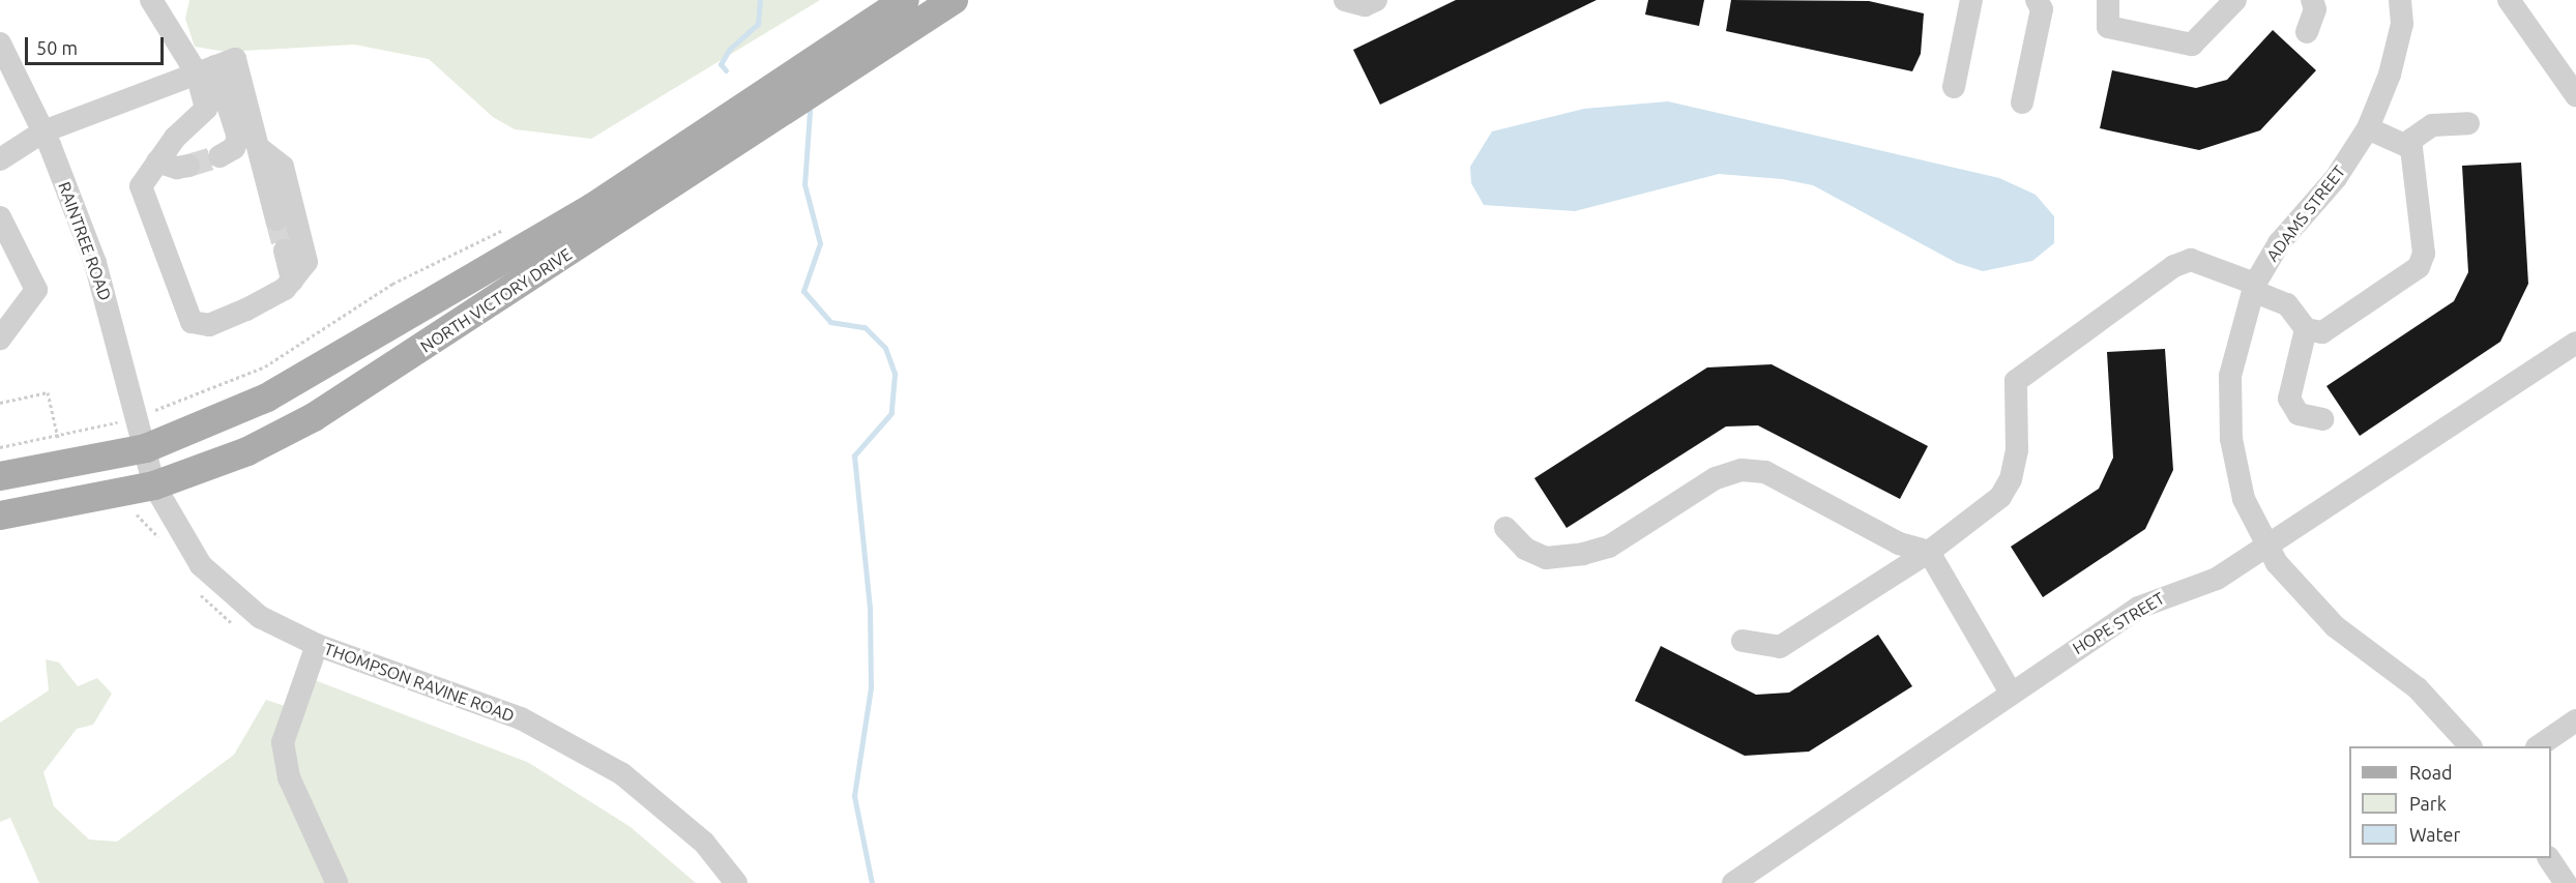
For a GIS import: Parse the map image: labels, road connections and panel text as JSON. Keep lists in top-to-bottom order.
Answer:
{
  "streets": {
    "main road": ["NORTH VICTORY DRIVE"],
    "street": [
      "ADAMS STREET",
      "RAINTREE ROAD",
      "HOPE STREET",
      "THOMPSON RAVINE ROAD"
    ]
  },
  "crossings": [
    ["ADAMS STREET", "HOPE STREET"],
    ["RAINTREE ROAD", "NORTH VICTORY DRIVE"],
    ["RAINTREE ROAD", "THOMPSON RAVINE ROAD"],
    ["NORTH VICTORY DRIVE", "THOMPSON RAVINE ROAD"]
  ],
  "legend": ["Road", "Park", "Water"],
  "scale_bar": "50 m"
}
